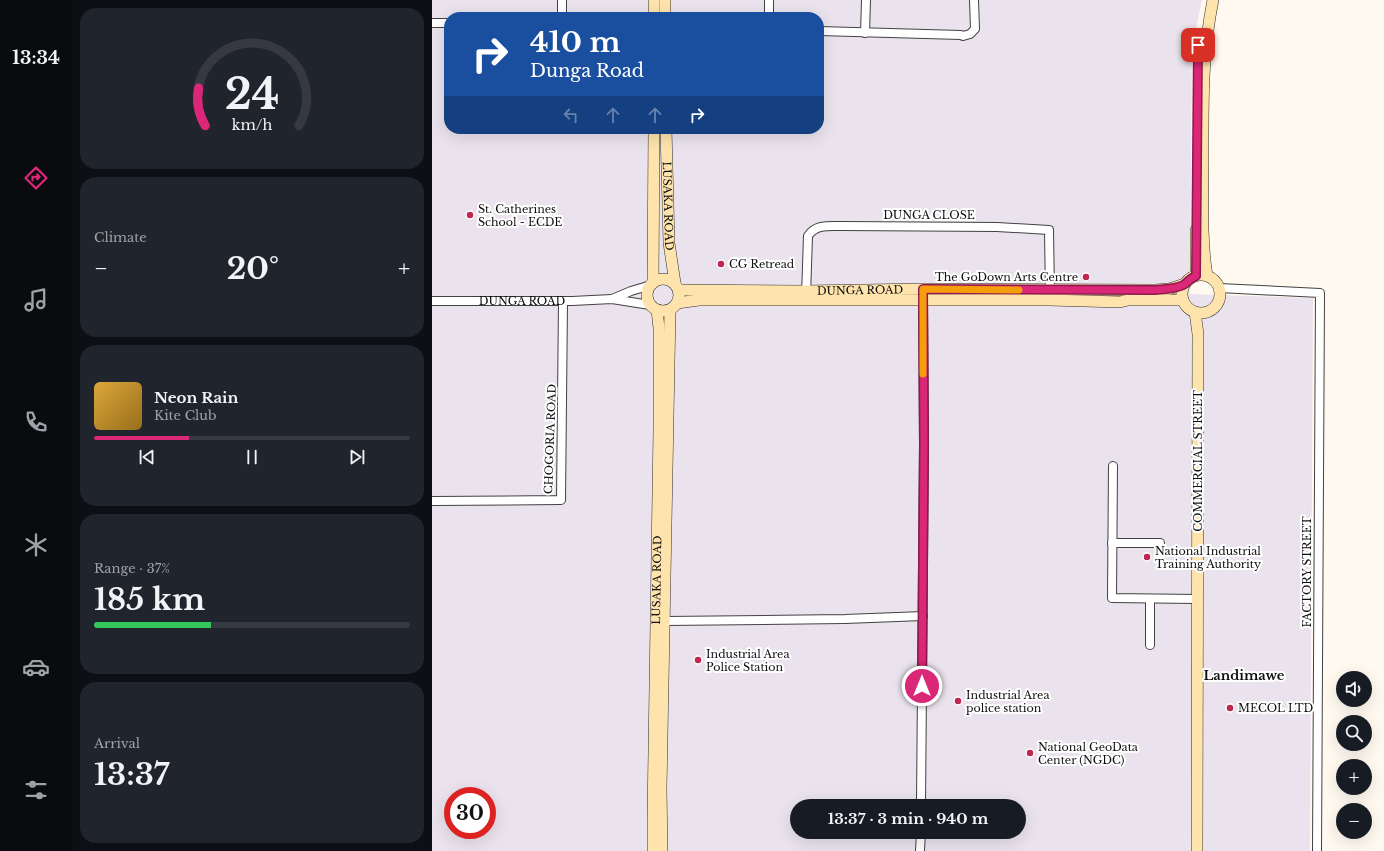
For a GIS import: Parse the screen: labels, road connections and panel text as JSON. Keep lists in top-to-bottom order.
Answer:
{
  "streets": {
    "main road": ["LUSAKA ROAD", "DUNGA ROAD", "COMMERCIAL STREET"],
    "street": ["DUNGA CLOSE", "CHOGORIA ROAD", "FACTORY STREET"]
  },
  "crossings": [
    ["LUSAKA ROAD", "DUNGA ROAD"],
    ["DUNGA CLOSE", "DUNGA ROAD"],
    ["DUNGA ROAD", "CHOGORIA ROAD"],
    ["DUNGA ROAD", "COMMERCIAL STREET"],
    ["DUNGA ROAD", "FACTORY STREET"],
    ["COMMERCIAL STREET", "FACTORY STREET"]
  ],
  "districts": ["Landimawe"],
  "places": [
    "St. Catherines School - ECDE",
    "CG Retread",
    "The GoDown Arts Centre",
    "National Industrial Training Authority",
    "Industrial Area Police Station",
    "Industrial Area police station",
    "MECOL LTD",
    "National GeoData Center (NGDC)"
  ],
  "page": {
    "tabs": "13:34",
    "turn": ["410 m", "Dunga Road"],
    "tile": [
      "Climate",
      ["Range · 37%", "185 km"],
      ["Arrival", "13:37"]
    ],
    "heat": ["−", "20°", "+"],
    "song": ["Neon Rain", "Kite Club"],
    "map_buttons": ["+", "−"],
    "limit": "30",
    "trip": "13:37 · 3 min · 940 m",
    "gauge": ["24", "km/h"]
  }
}
